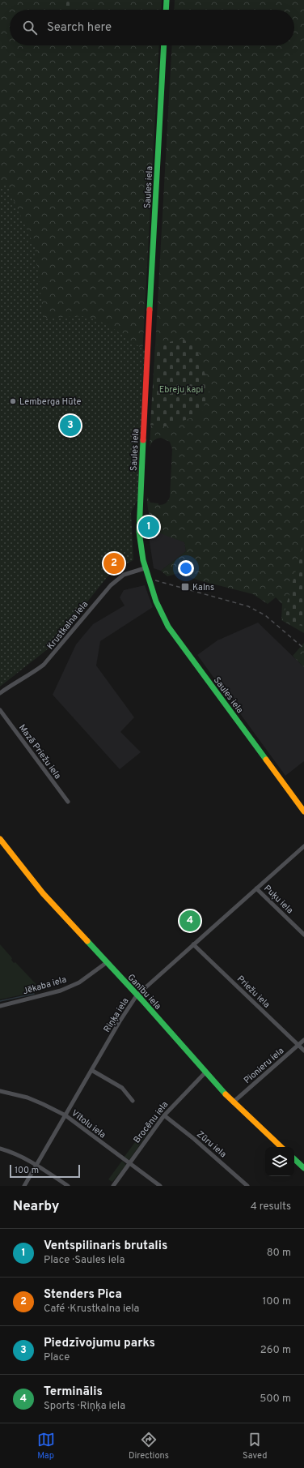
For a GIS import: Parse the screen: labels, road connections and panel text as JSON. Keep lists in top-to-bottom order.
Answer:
{
  "streets": {
    "street": [
      "Saules iela",
      "Krustkalna iela",
      "Mazā Priežu iela",
      "Puķu iela",
      "Jēkaba iela",
      "Ganību iela",
      "Priežu iela",
      "Riņķa iela",
      "Pionieru iela",
      "Brocēnu iela",
      "Vītolu iela",
      "Zūru iela"
    ]
  },
  "crossings": [
    ["Saules iela", "Krustkalna iela"],
    ["Puķu iela", "Riņķa iela"],
    ["Jēkaba iela", "Ganību iela"],
    ["Ganību iela", "Riņķa iela"],
    ["Ganību iela", "Pionieru iela"],
    ["Ganību iela", "Brocēnu iela"],
    ["Priežu iela", "Riņķa iela"],
    ["Priežu iela", "Pionieru iela"],
    ["Riņķa iela", "Vītolu iela"],
    ["Brocēnu iela", "Vītolu iela"],
    ["Brocēnu iela", "Zūru iela"]
  ],
  "parks": ["Ebreju kapi"],
  "places": {
    "other": ["Lemberga Hūte"],
    "transit": ["Kalns"]
  },
  "scale_bar": "100 m",
  "page": {
    "search": "Search here",
    "pins": [
      "3",
      "1",
      "2",
      "4"
    ],
    "scale": "100 m",
    "heading": ["Nearby", "4 results"],
    "list": [
      {
        "mark": "1",
        "name": "Ventspilinaris brutalis",
        "note": "Place · Saules iela",
        "value": "80 m"
      },
      {
        "mark": "2",
        "name": "Stenders Pica",
        "note": "Café · Krustkalna iela",
        "value": "100 m"
      },
      {
        "mark": "3",
        "name": "Piedzīvojumu parks",
        "note": "Place",
        "value": "260 m"
      },
      {
        "mark": "4",
        "name": "Terminālis",
        "note": "Sports · Riņķa iela",
        "value": "500 m"
      }
    ],
    "nav": ["Map", "Directions", "Saved"]
  }
}
